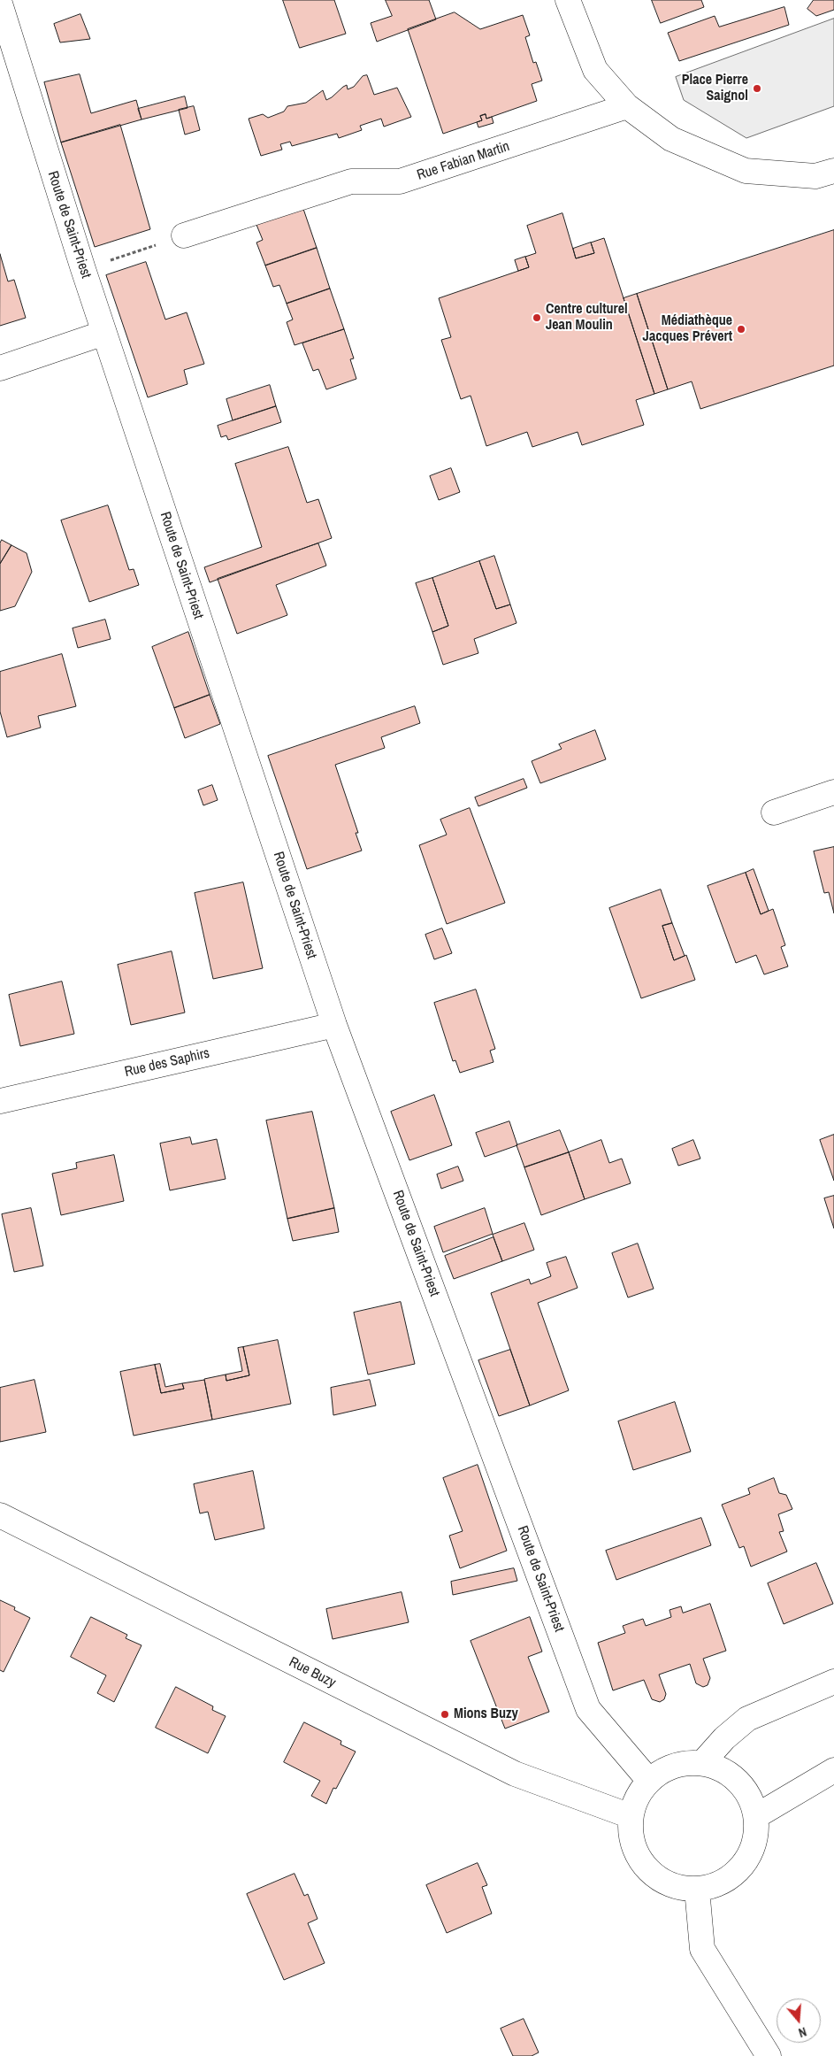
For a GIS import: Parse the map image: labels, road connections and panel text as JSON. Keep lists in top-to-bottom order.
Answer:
{
  "streets": {
    "street": [
      "Rue Fabian Martin",
      "Route de Saint-Priest",
      "Rue des Saphirs",
      "Rue Buzy"
    ]
  },
  "crossings": [
    ["Route de Saint-Priest", "Rue des Saphirs"],
    ["Route de Saint-Priest", "Rue Buzy"]
  ],
  "places": [
    "Place Pierre Saignol",
    "Centre culturel Jean Moulin",
    "Médiathèque Jacques Prévert",
    "Mions Buzy"
  ],
  "north": "bottom"
}
